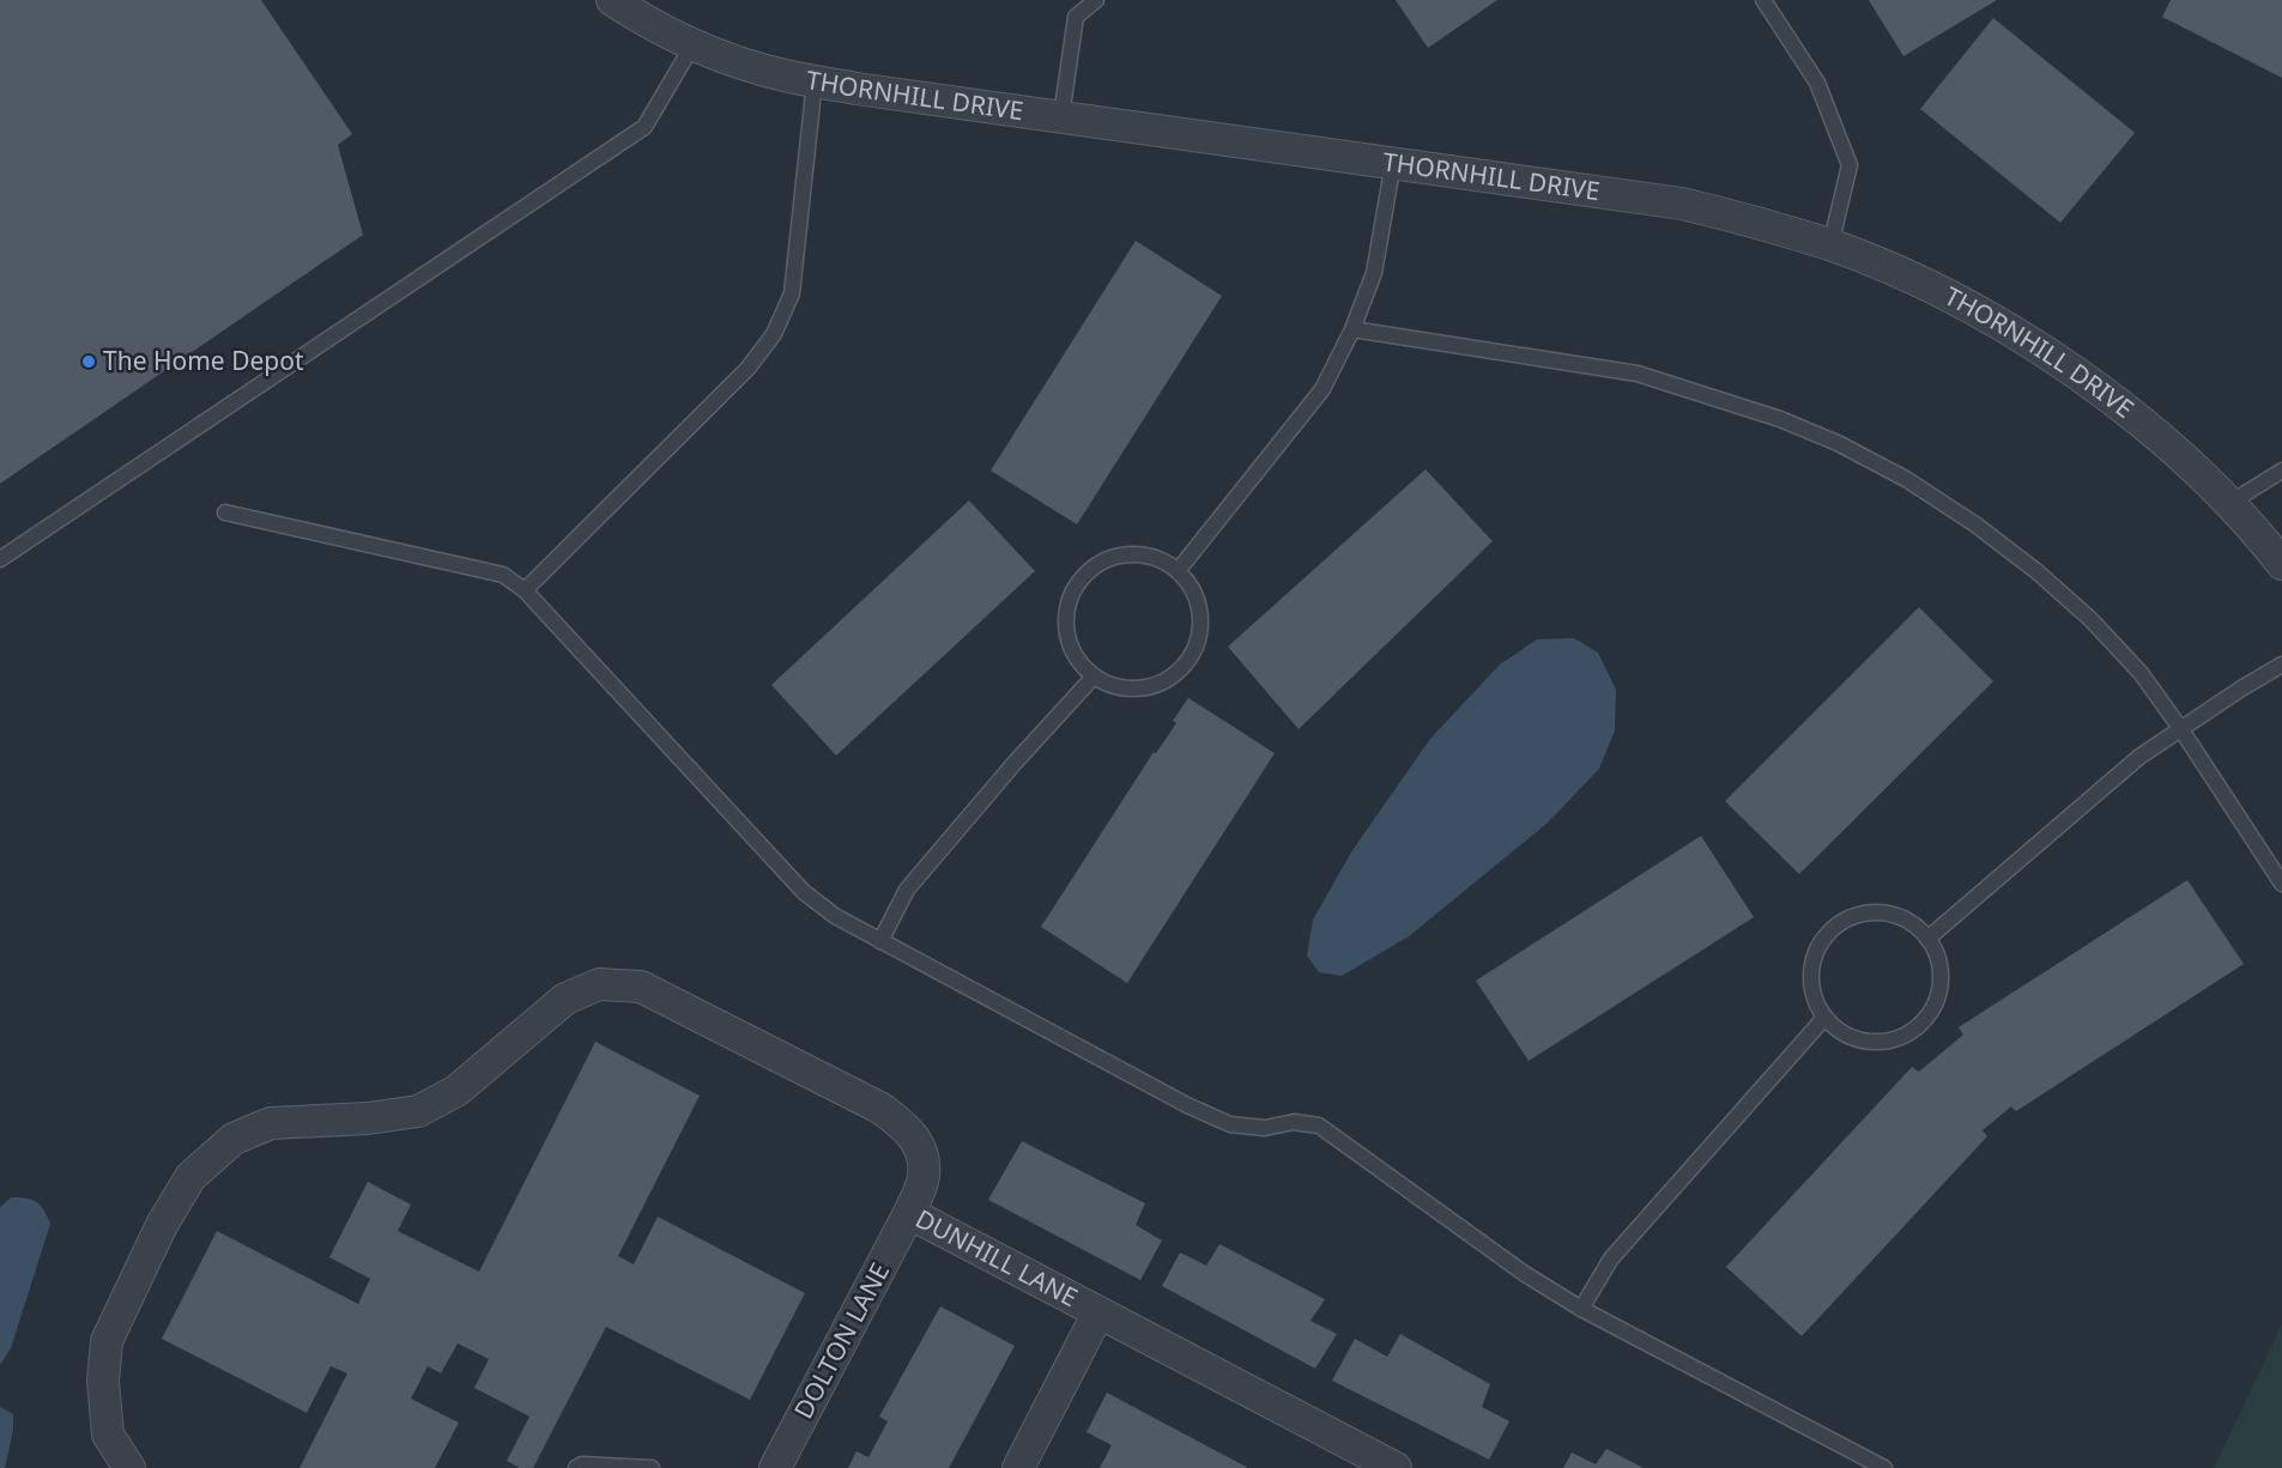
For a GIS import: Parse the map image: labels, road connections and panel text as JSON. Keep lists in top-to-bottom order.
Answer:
{
  "streets": {
    "street": ["THORNHILL DRIVE", "DUNHILL LANE", "DOLTON LANE"]
  },
  "crossings": [
    ["DUNHILL LANE", "DOLTON LANE"]
  ],
  "places": ["The Home Depot"]
}
